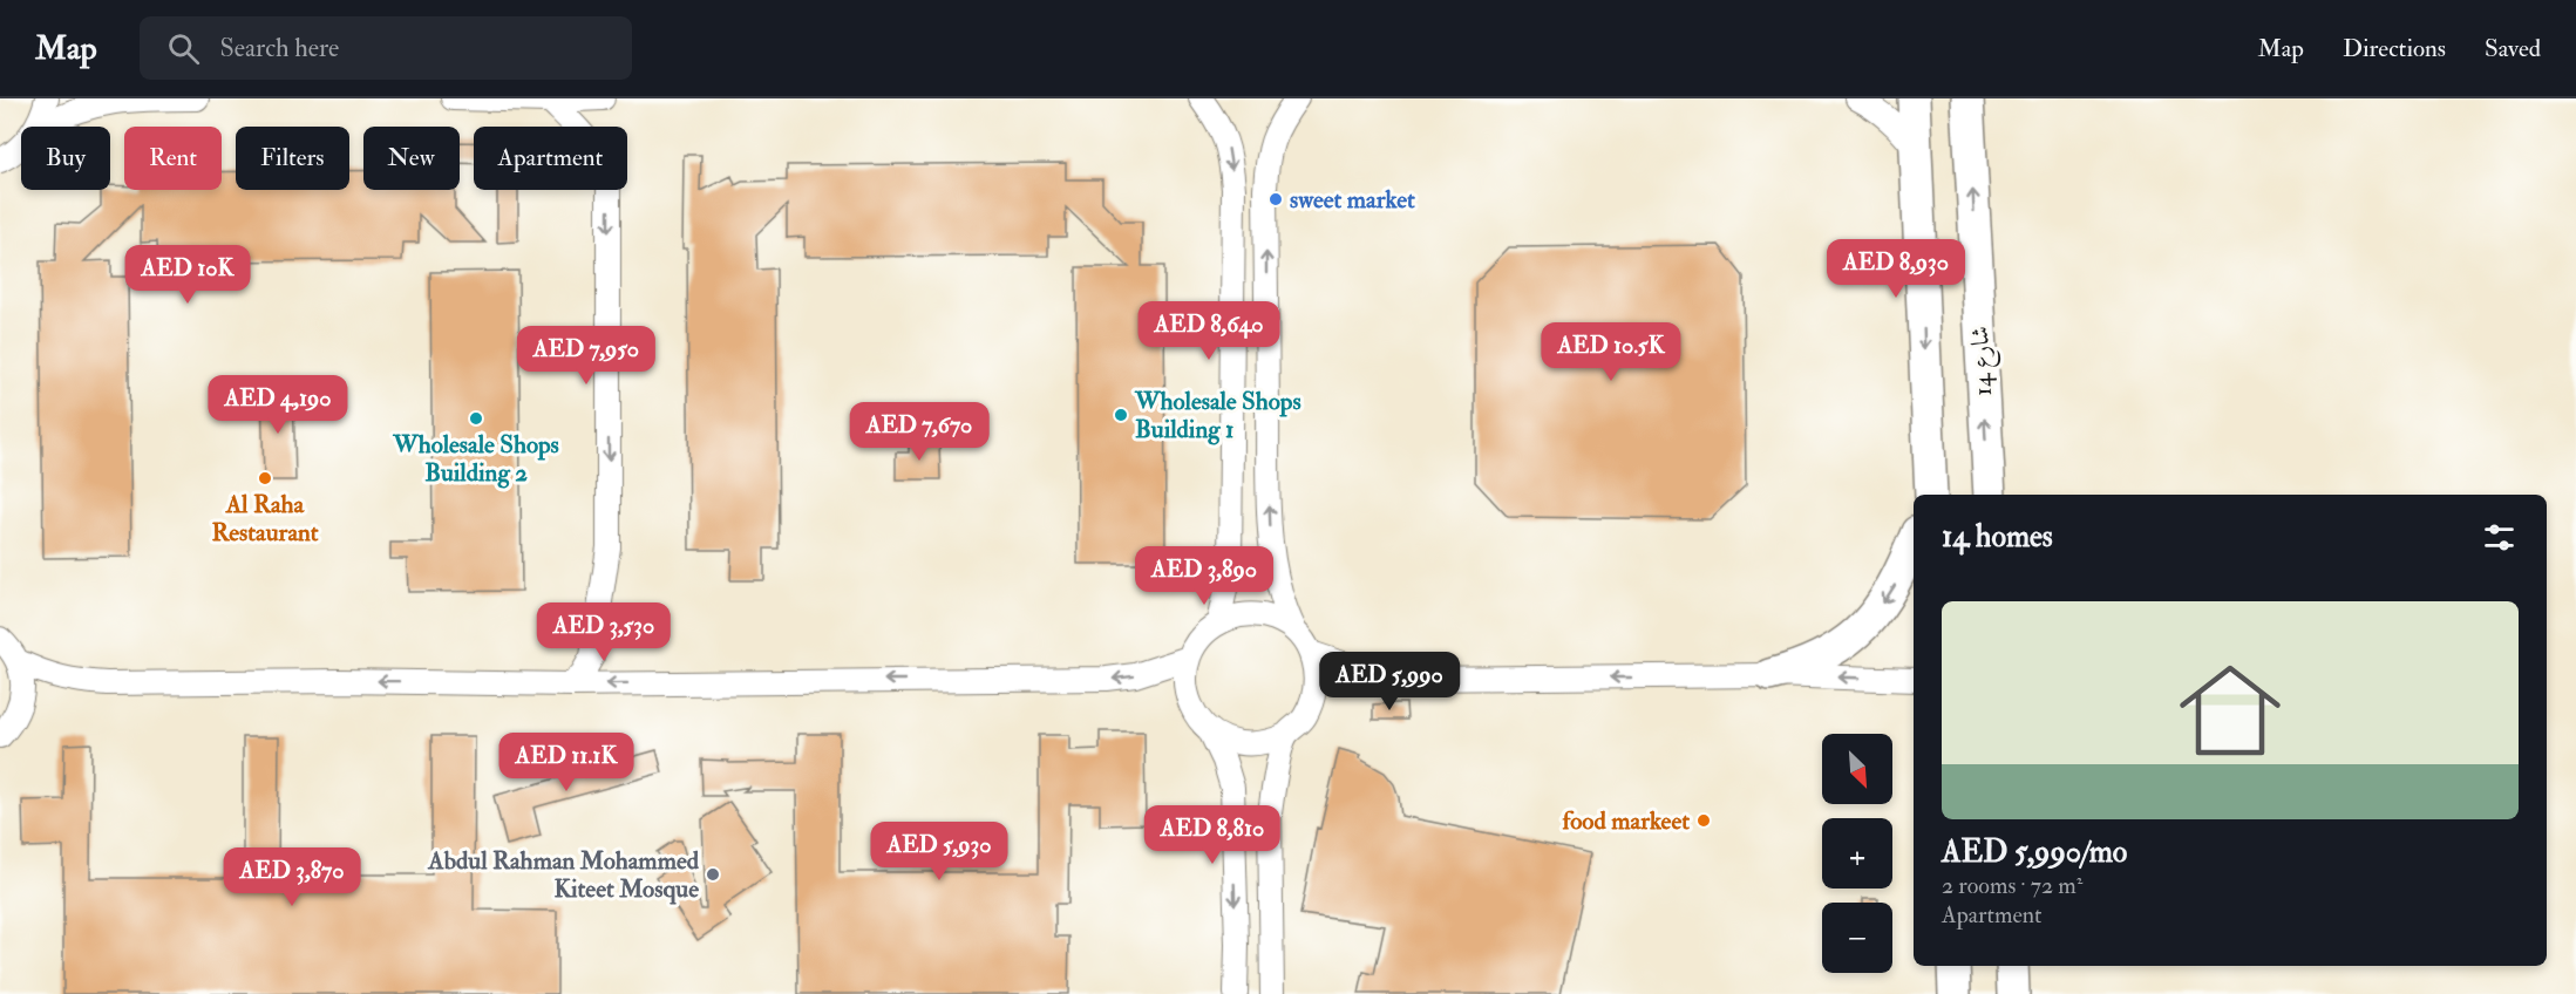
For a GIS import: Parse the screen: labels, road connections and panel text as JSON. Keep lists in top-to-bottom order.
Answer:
{
  "streets": {
    "main road": ["شارع 14"]
  },
  "places": [
    "sweet market",
    "Wholesale Shops Building 1",
    "Wholesale Shops Building 2",
    "Al Raha Restaurant",
    "food markeet",
    "Abdul Rahman Mohammed Kiteet Mosque"
  ],
  "north": "bottom right",
  "page": {
    "header": "Map",
    "search": "Search here",
    "nav": ["Map", "Directions", "Saved"],
    "chip": [
      "Buy",
      "Rent",
      "Filters",
      "New",
      "Apartment"
    ],
    "price": [
      "AED 8,930",
      "AED 10K",
      "AED 8,640",
      "AED 10.5K",
      "AED 7,950",
      "AED 4,190",
      "AED 7,670",
      "AED 3,890",
      "AED 3,530",
      "AED 5,990",
      "AED 11.1K",
      "AED 8,810",
      "AED 5,930",
      "AED 3,870"
    ],
    "heading": "14 homes",
    "list": [
      {
        "name": "AED 5,990/mo",
        "note": "2 rooms · 72 m² · Apartment"
      }
    ],
    "map_buttons": ["+", "−"]
  }
}
